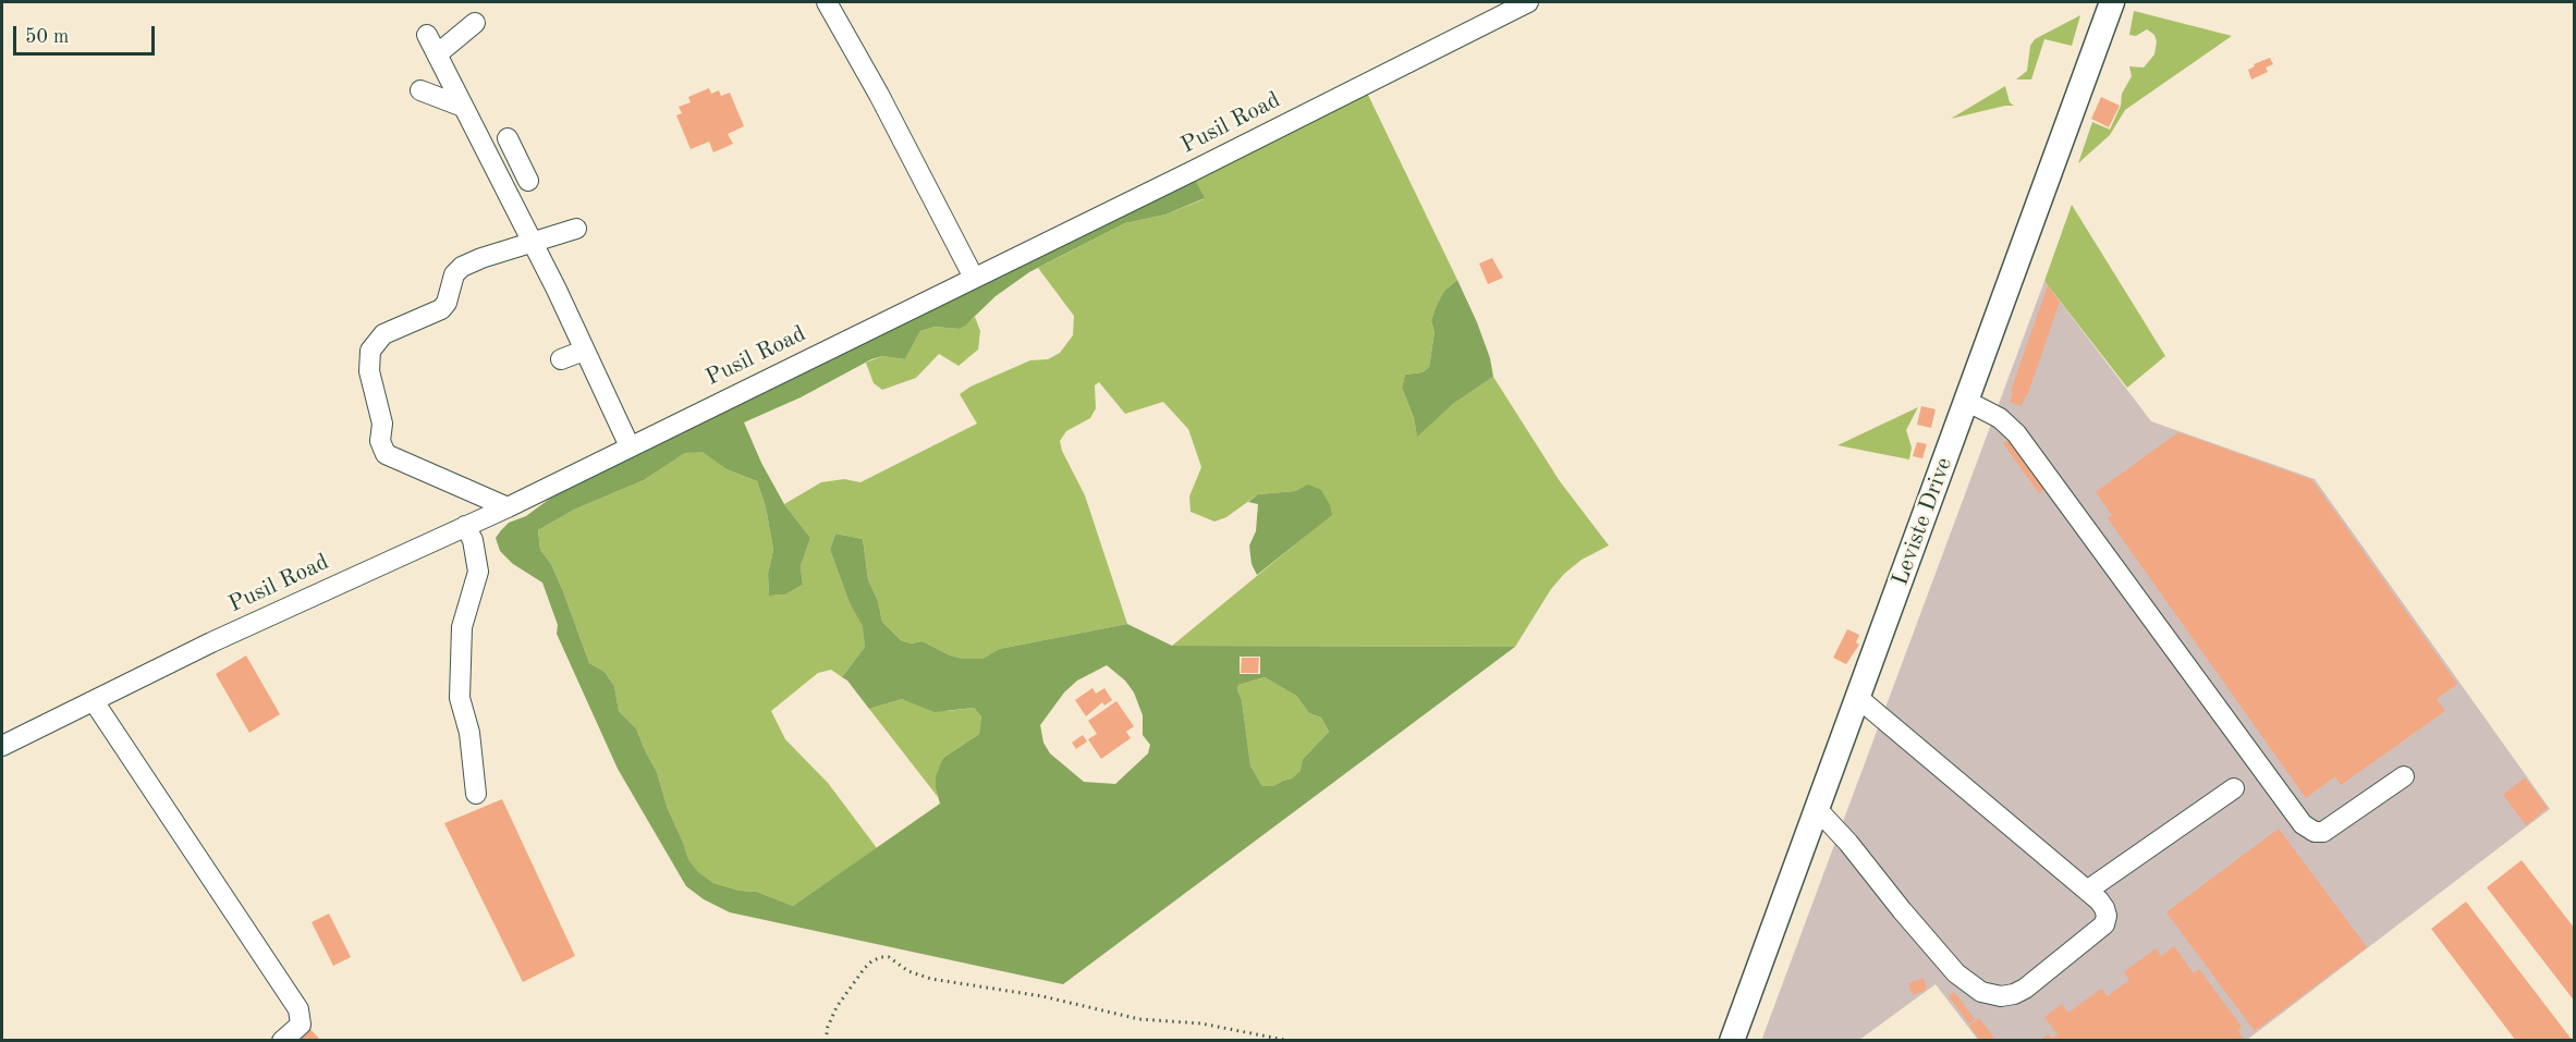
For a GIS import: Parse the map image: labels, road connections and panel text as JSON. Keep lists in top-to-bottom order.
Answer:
{
  "streets": {
    "main road": ["Leviste Drive"],
    "street": ["Pusil Road"]
  },
  "scale_bar": "50 m"
}
